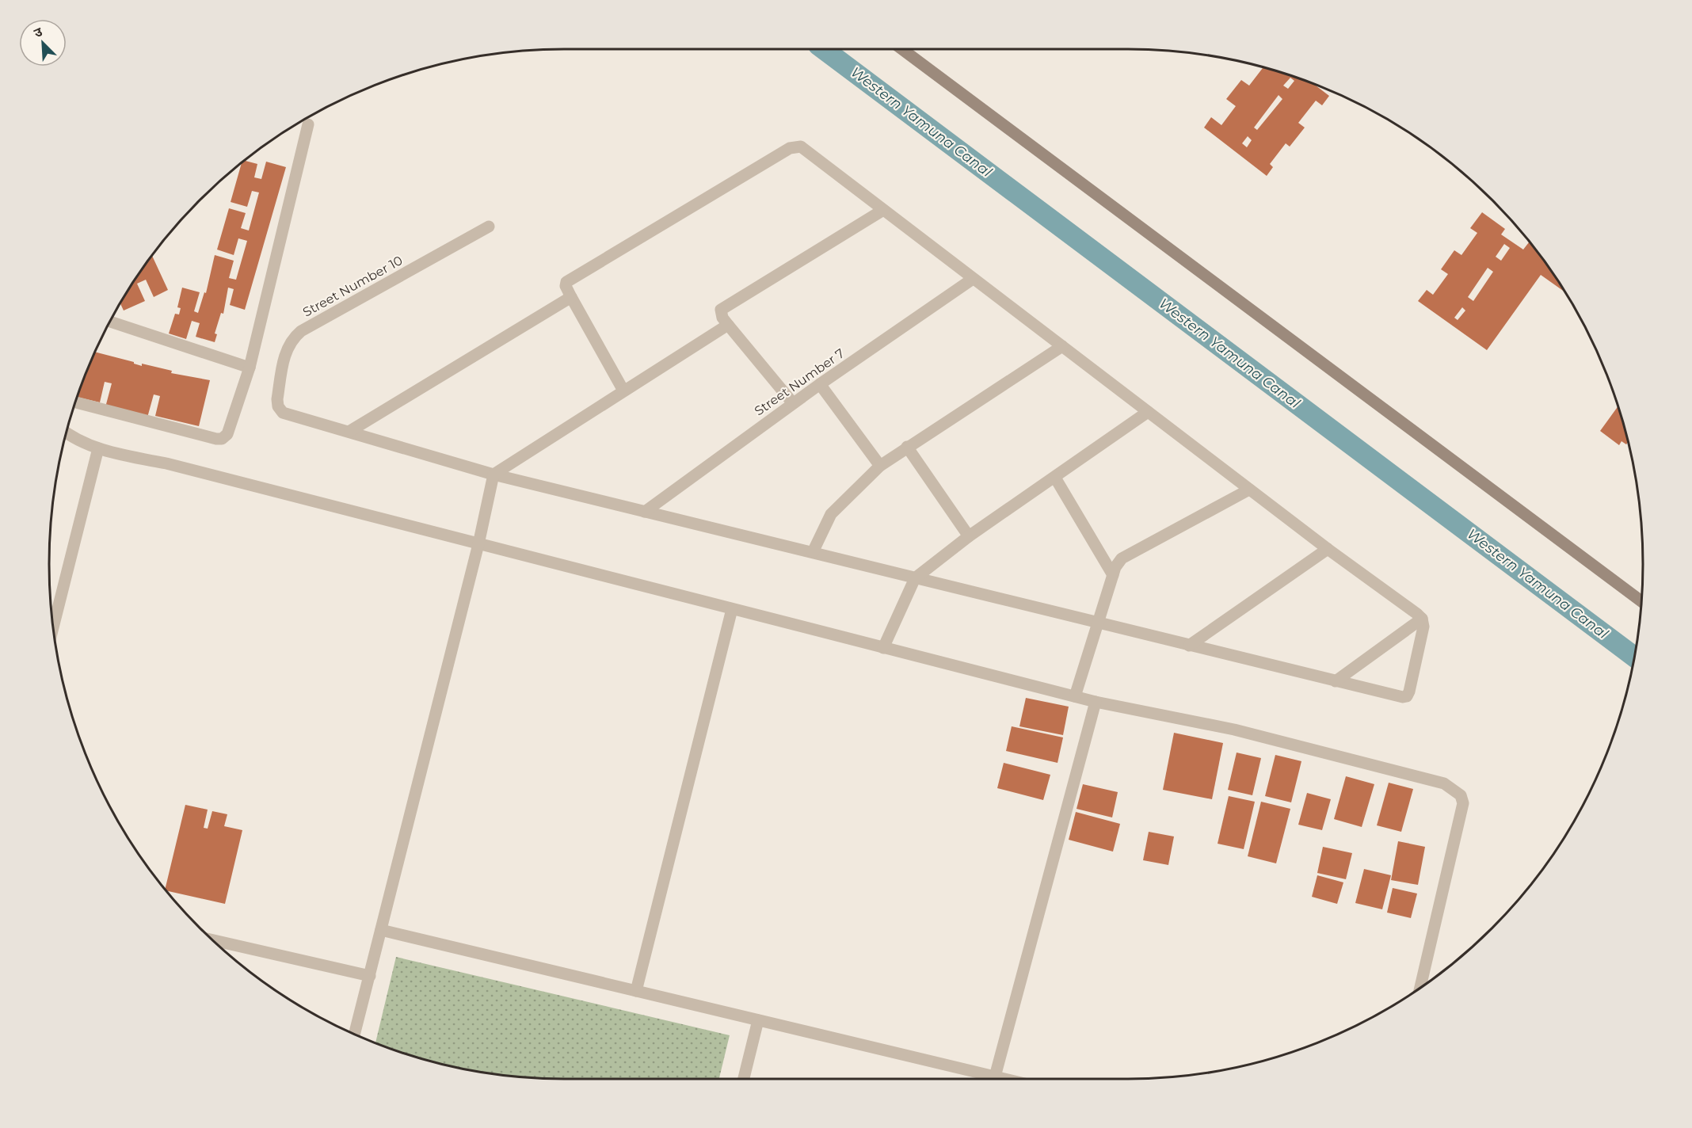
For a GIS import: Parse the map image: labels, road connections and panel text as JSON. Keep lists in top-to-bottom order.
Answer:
{
  "streets": {
    "street": ["Street Number 10", "Street Number 7"]
  },
  "water": ["Western Yamuna Canal"],
  "north": "top left"
}
